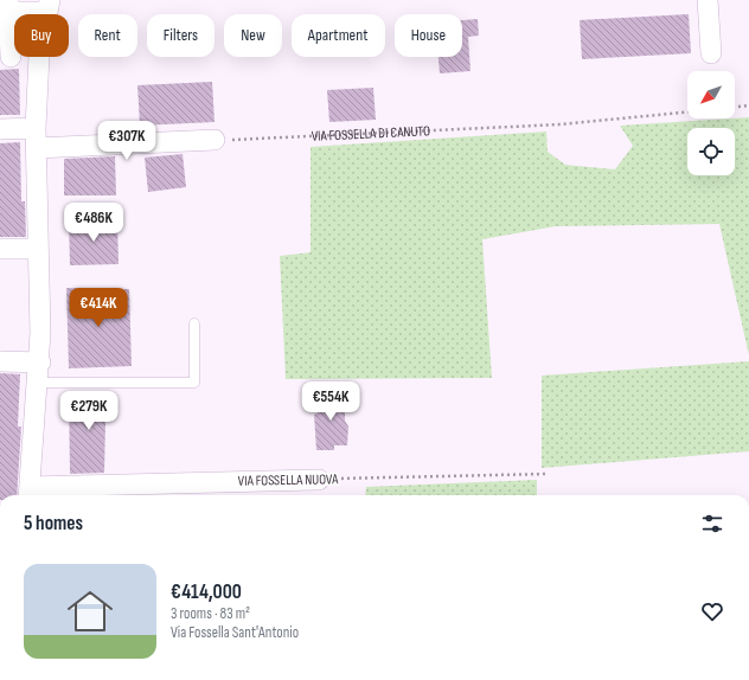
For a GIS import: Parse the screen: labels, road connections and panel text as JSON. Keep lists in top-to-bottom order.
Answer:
{
  "streets": {
    "street": ["VIA FOSSELLA NUOVA"],
    "path": ["VIA FOSSELLA DI CANUTO"]
  },
  "north": "bottom left",
  "page": {
    "chip": [
      "Buy",
      "Rent",
      "Filters",
      "New",
      "Apartment",
      "House"
    ],
    "price": [
      "€307K",
      "€486K",
      "€414K",
      "€554K",
      "€279K"
    ],
    "heading": "5 homes",
    "list": [
      {
        "name": "€414,000",
        "note": "3 rooms · 83 m² · Via Fossella Sant'Antonio"
      }
    ]
  }
}
